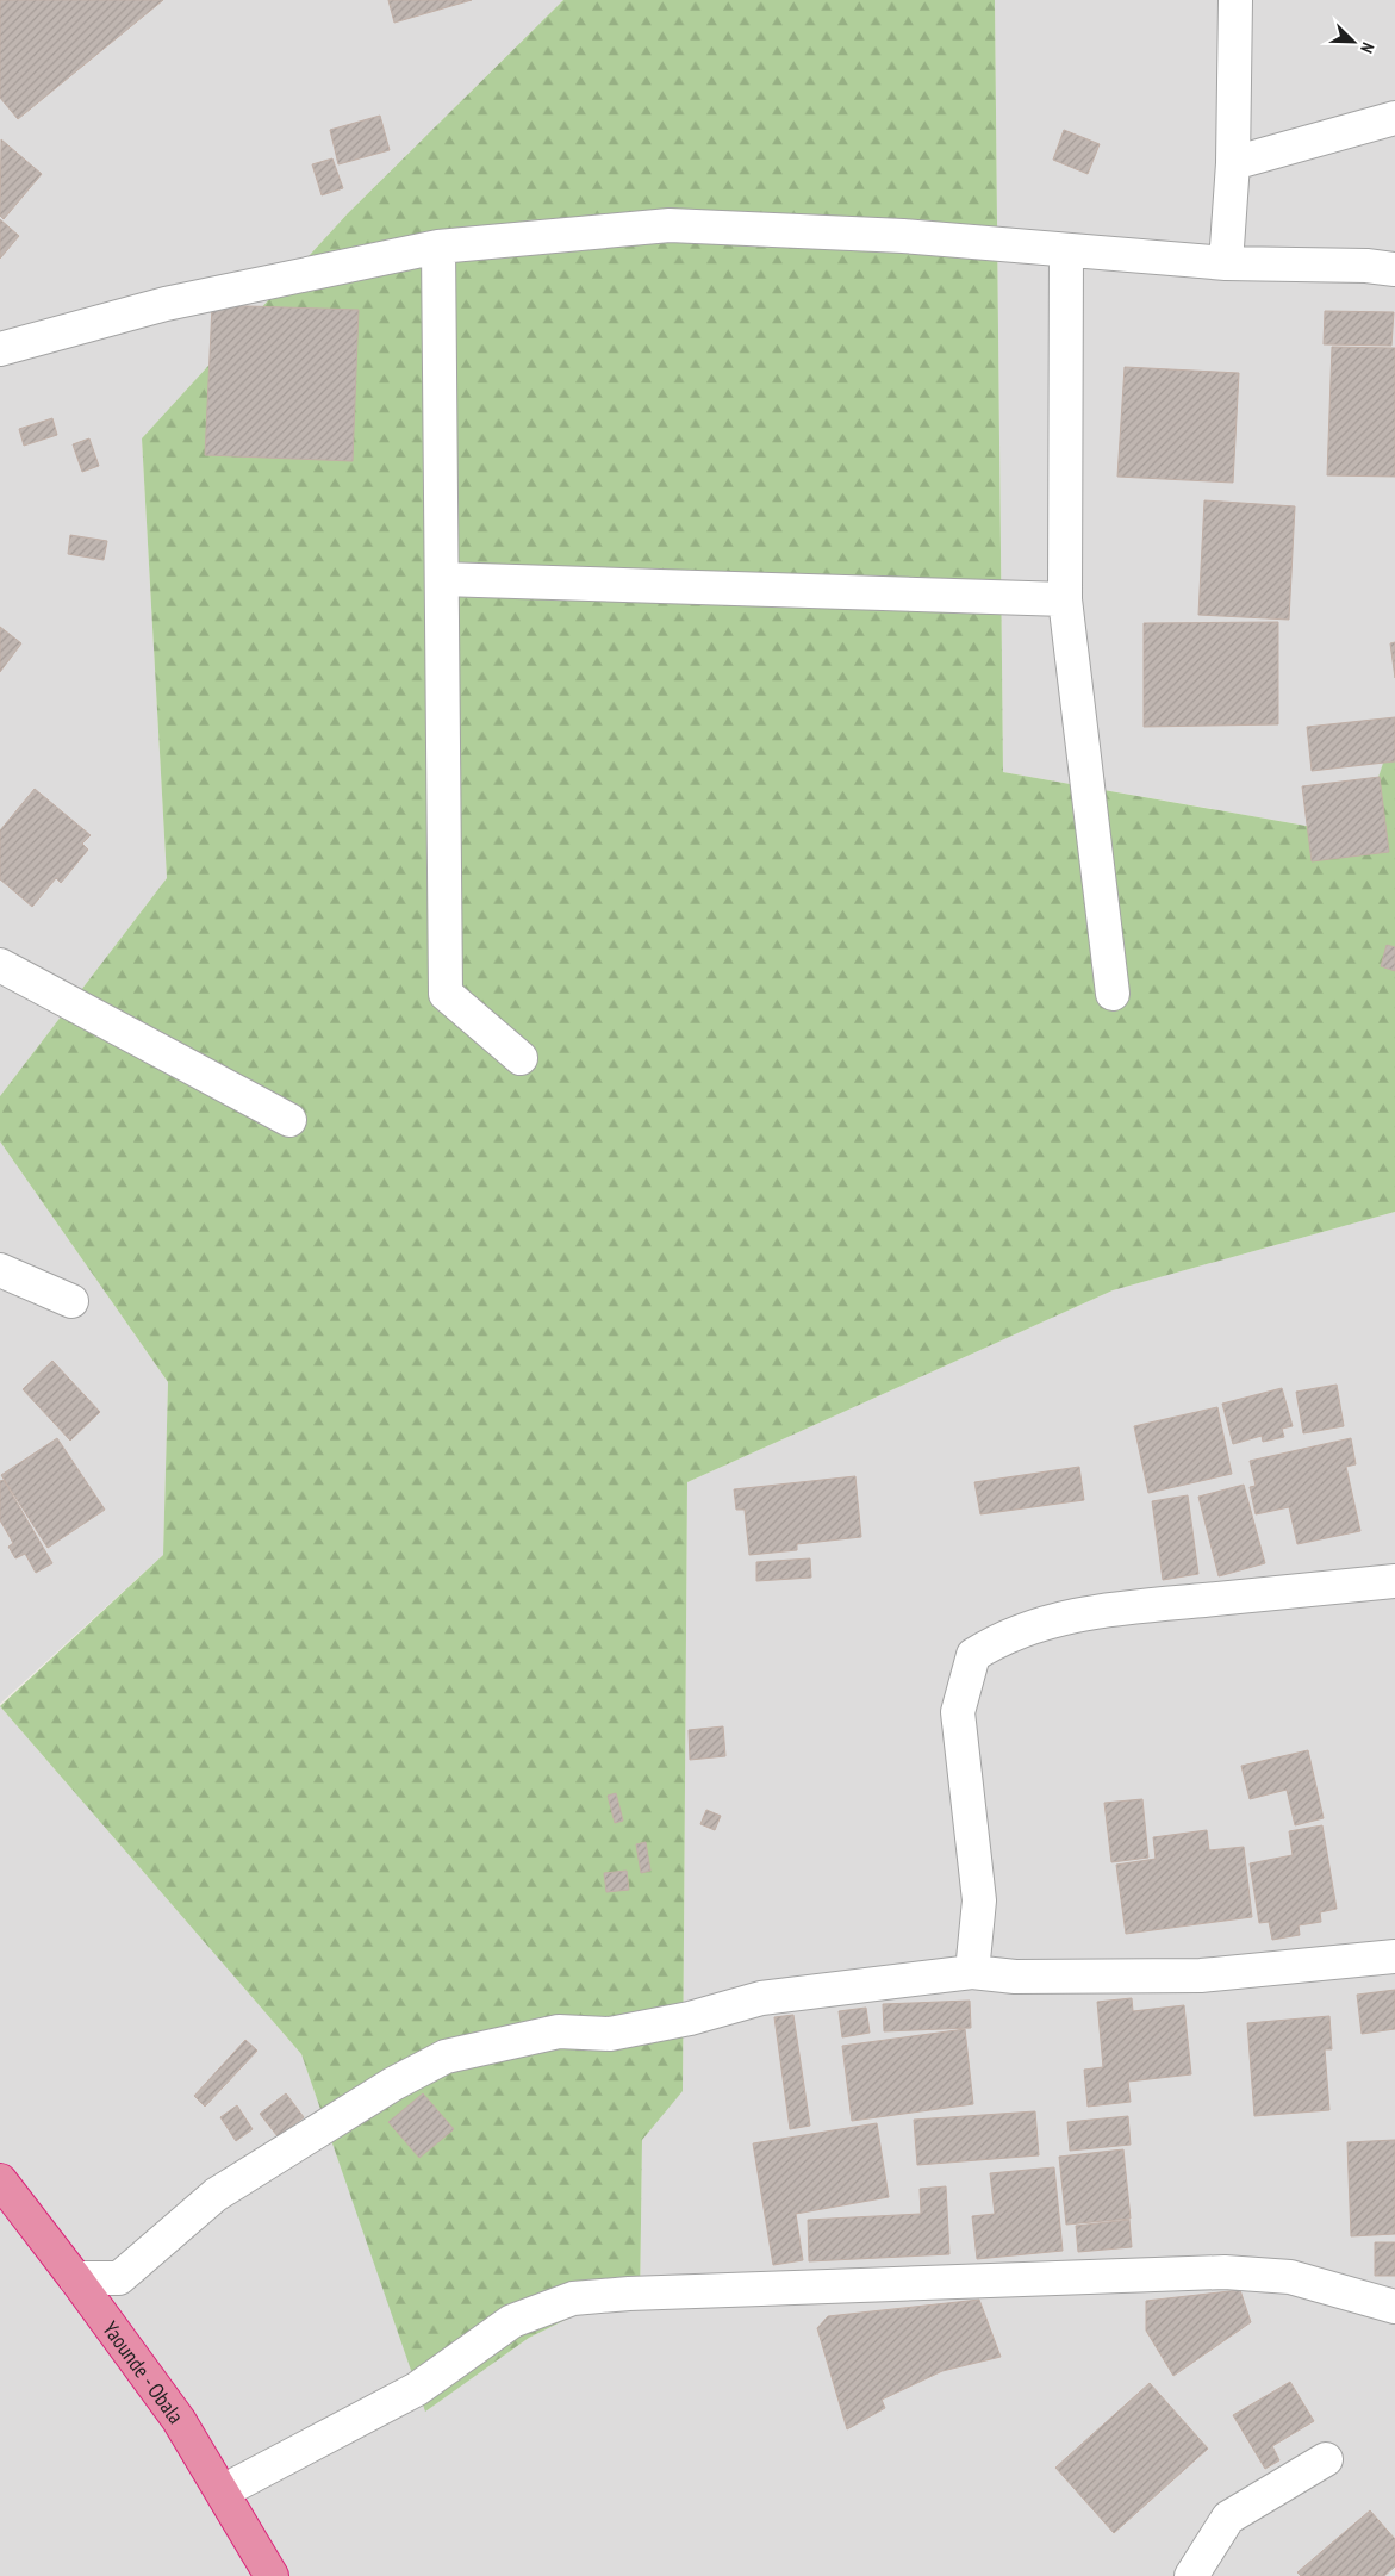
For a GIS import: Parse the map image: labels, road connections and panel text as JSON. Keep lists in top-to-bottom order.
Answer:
{
  "streets": {
    "highway": ["Yaounde - Obala"]
  },
  "north": "bottom right"
}
